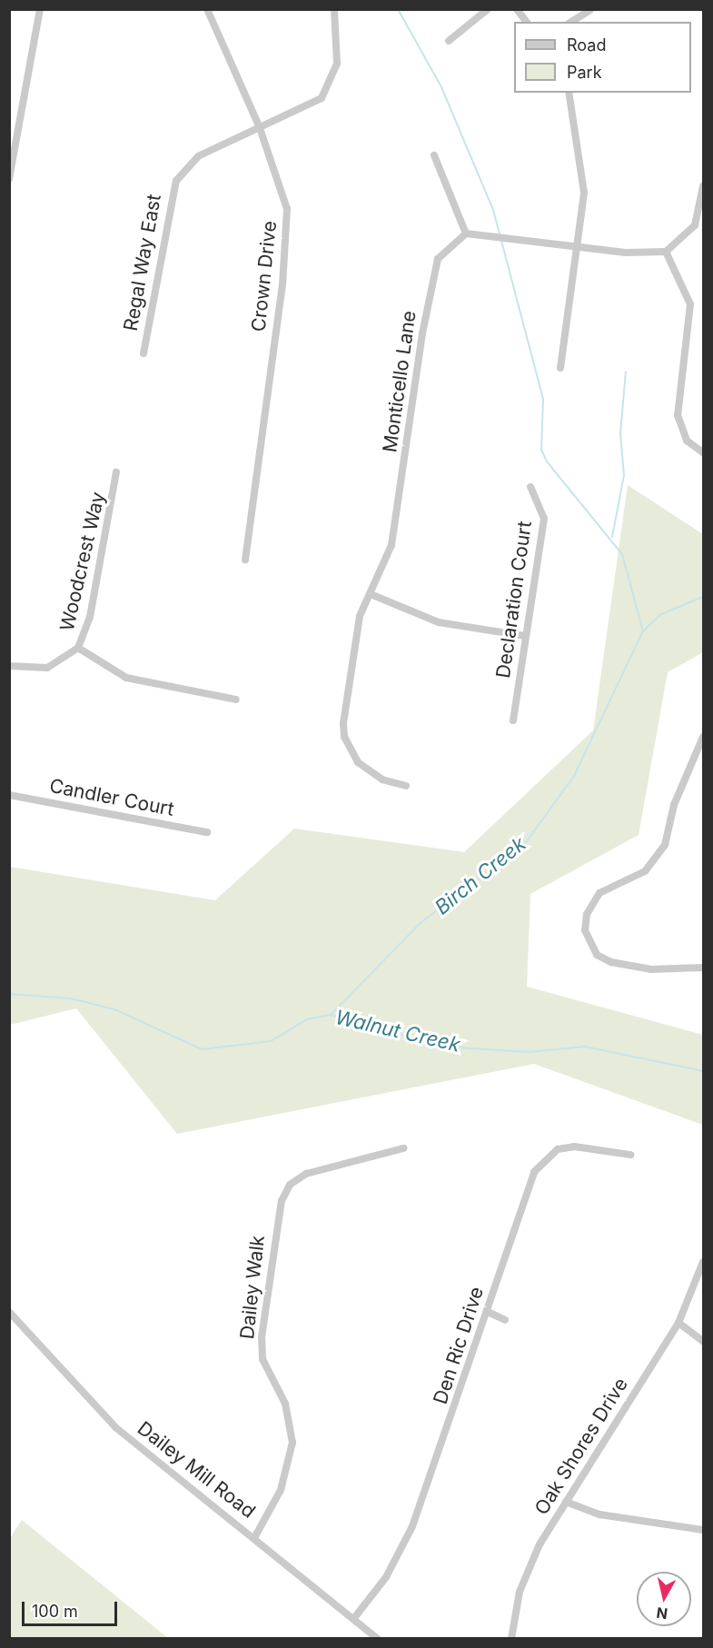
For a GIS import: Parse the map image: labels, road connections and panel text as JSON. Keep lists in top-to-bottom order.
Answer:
{
  "streets": {
    "street": [
      "Regal Way East",
      "Crown Drive",
      "Monticello Lane",
      "Woodcrest Way",
      "Declaration Court",
      "Candler Court",
      "Dailey Walk",
      "Den Ric Drive",
      "Oak Shores Drive",
      "Dailey Mill Road"
    ]
  },
  "crossings": [
    ["Regal Way East", "Crown Drive"],
    ["Dailey Walk", "Dailey Mill Road"],
    ["Den Ric Drive", "Dailey Mill Road"]
  ],
  "water": ["Birch Creek", "Walnut Creek"],
  "legend": ["Road", "Park"],
  "scale_bar": "100 m",
  "north": "bottom"
}
